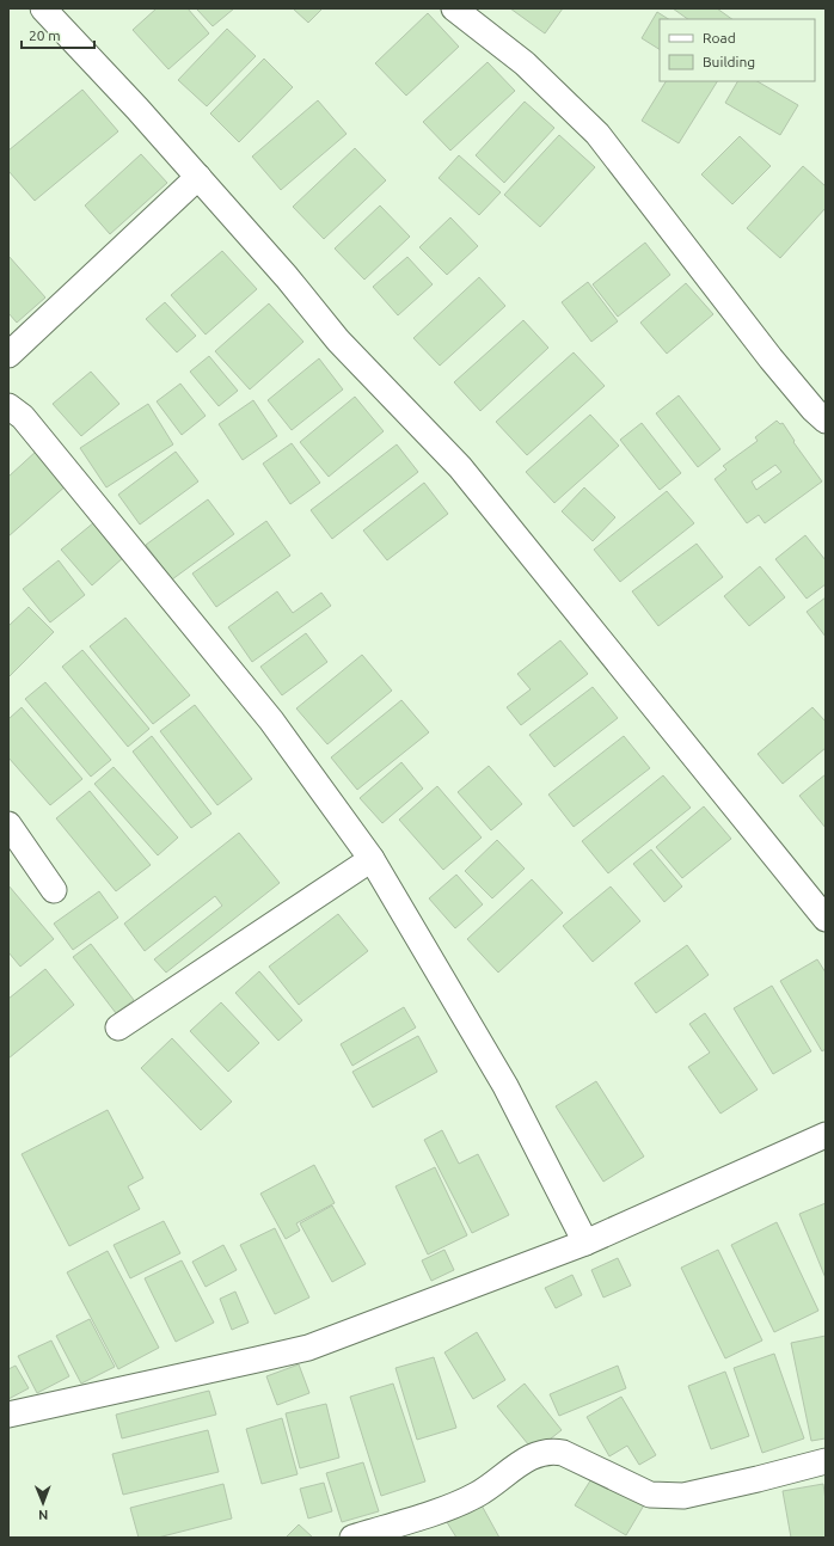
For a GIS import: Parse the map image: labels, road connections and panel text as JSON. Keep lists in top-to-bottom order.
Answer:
{
  "legend": ["Road", "Building"],
  "scale_bar": "20 m",
  "north": "bottom"
}
